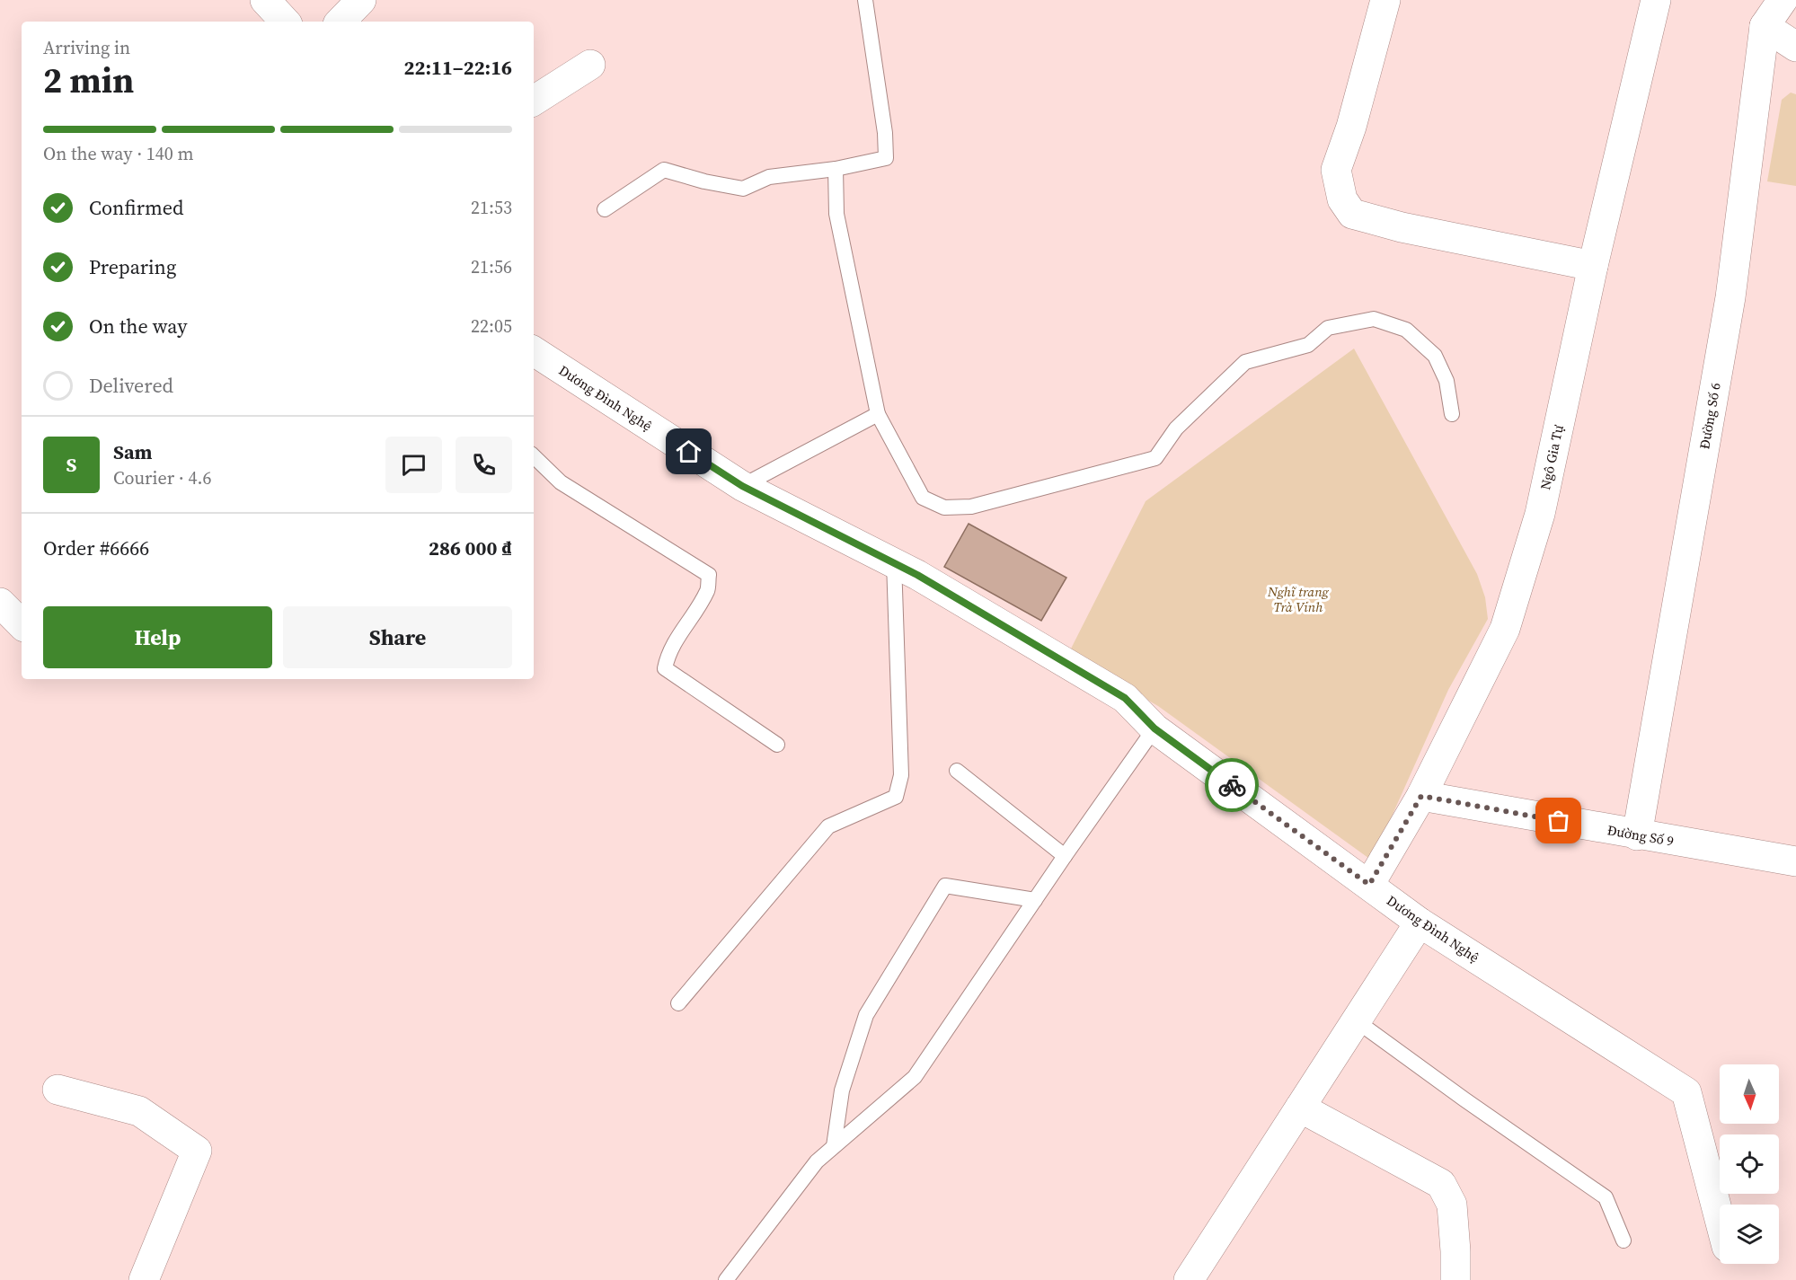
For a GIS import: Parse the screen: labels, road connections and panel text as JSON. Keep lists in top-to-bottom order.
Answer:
{
  "streets": {
    "street": [
      "Dương Đình Nghệ",
      "Đường Số 6",
      "Ngô Gia Tự",
      "Đường Số 9"
    ]
  },
  "crossings": [
    ["Dương Đình Nghệ", "Ngô Gia Tự"],
    ["Đường Số 6", "Đường Số 9"],
    ["Ngô Gia Tự", "Đường Số 9"]
  ],
  "parks": ["Nghĩ trang Trà Vinh"],
  "north": "bottom",
  "page": {
    "heading": ["2 min", "Arriving in", "22:11–22:16"],
    "panel": [
      "Sam",
      "Courier · 4.6",
      "Order #6666",
      "286 000 ₫"
    ],
    "bar": "On the way · 140 m",
    "list": [
      ["Confirmed", "21:53"],
      ["Preparing", "21:56"],
      ["On the way", "22:05"],
      "Delivered"
    ],
    "round": "S",
    "buttons": ["Help", "Share"]
  }
}
